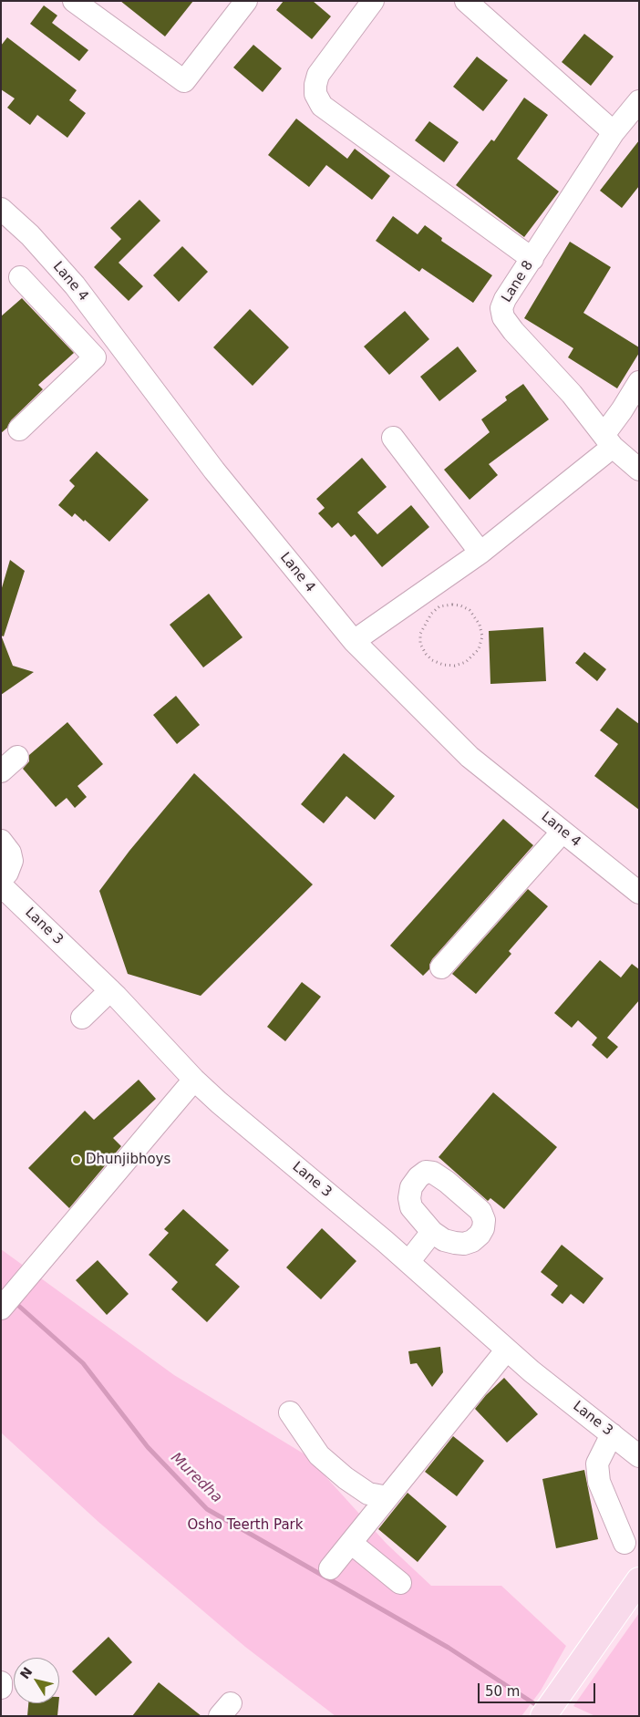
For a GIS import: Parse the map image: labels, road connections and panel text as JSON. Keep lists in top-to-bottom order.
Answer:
{
  "streets": {
    "street": ["Lane 4", "Lane 8", "Lane 3"]
  },
  "water": ["Muredha"],
  "parks": ["Osho Teerth Park"],
  "places": ["Dhunjibhoys"],
  "scale_bar": "50 m",
  "north": "top left"
}
